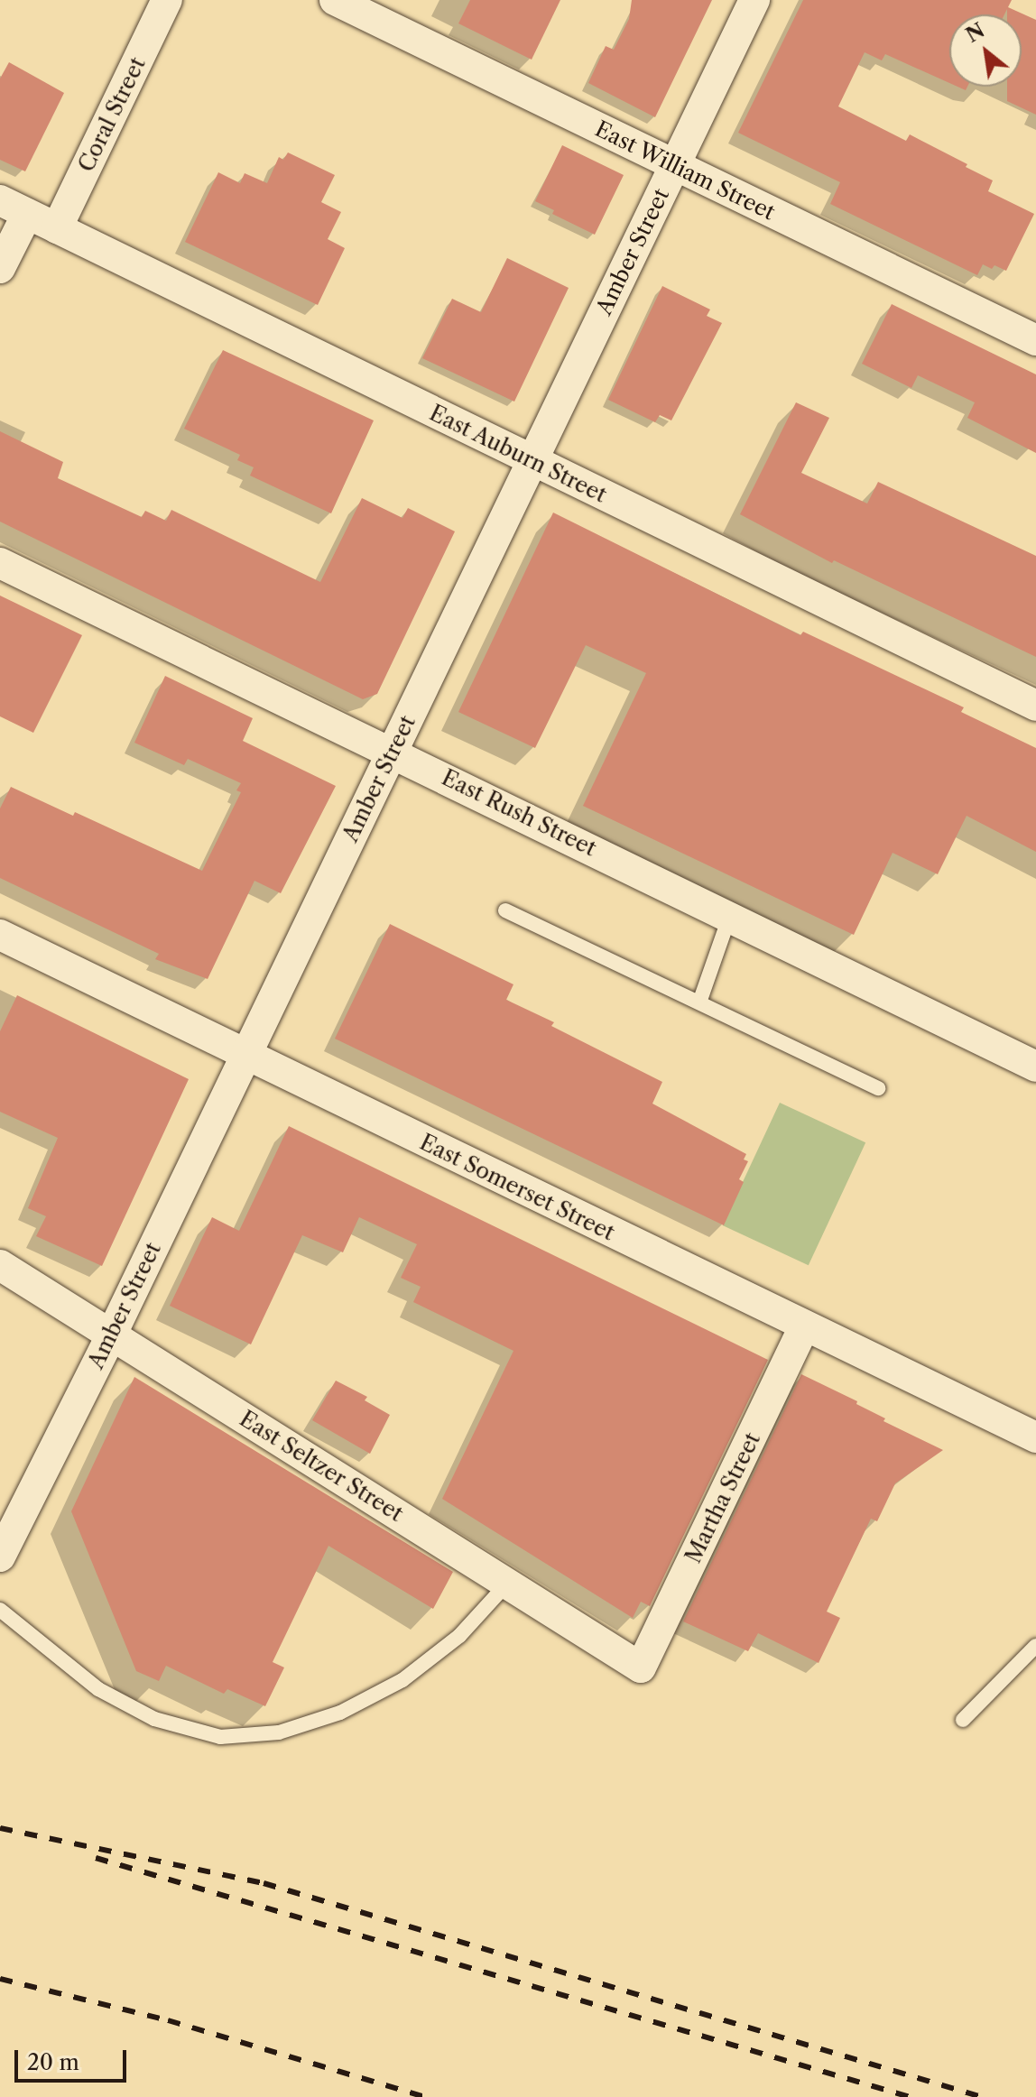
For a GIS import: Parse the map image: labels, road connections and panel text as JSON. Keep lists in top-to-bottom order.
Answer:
{
  "streets": {
    "street": [
      "Coral Street",
      "East William Street",
      "Amber Street",
      "East Auburn Street",
      "East Rush Street",
      "East Somerset Street",
      "East Seltzer Street",
      "Martha Street"
    ]
  },
  "crossings": [
    ["Coral Street", "East Auburn Street"],
    ["East William Street", "Amber Street"],
    ["Amber Street", "East Auburn Street"],
    ["Amber Street", "East Rush Street"],
    ["Amber Street", "East Somerset Street"],
    ["Amber Street", "East Seltzer Street"],
    ["East Somerset Street", "Martha Street"],
    ["East Seltzer Street", "Martha Street"]
  ],
  "scale_bar": "20 m",
  "north": "top left"
}
